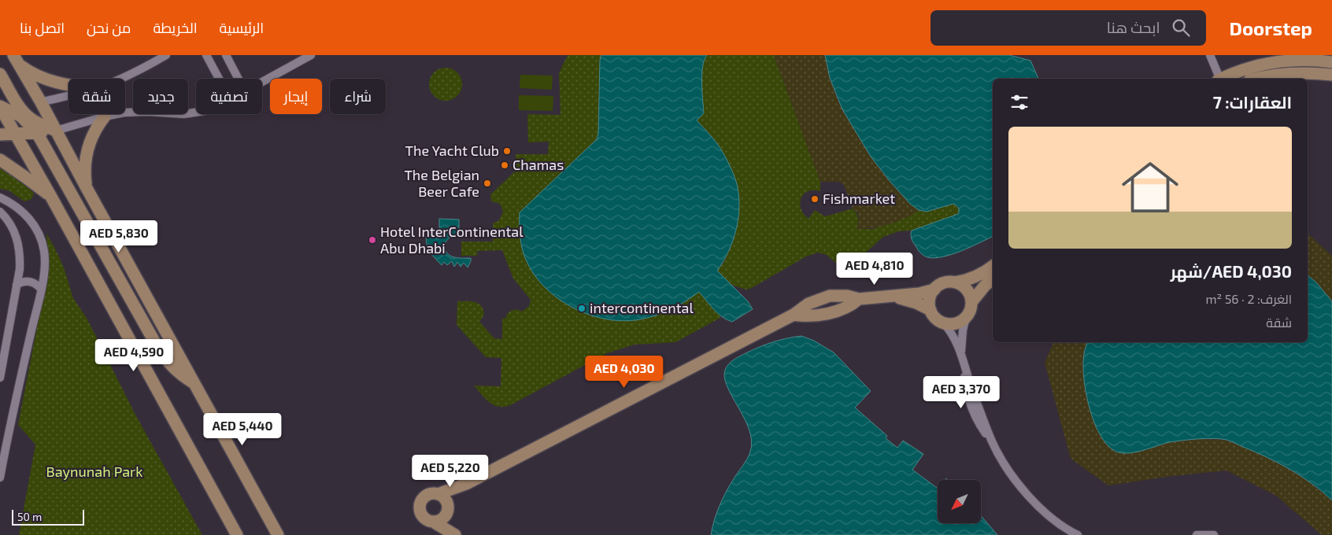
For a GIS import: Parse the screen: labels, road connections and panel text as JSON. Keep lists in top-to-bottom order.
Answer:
{
  "parks": ["Baynunah Park"],
  "places": [
    "The Yacht Club",
    "Chamas",
    "The Belgian Beer Cafe",
    "Fishmarket",
    "Hotel InterContinental Abu Dhabi",
    "intercontinental"
  ],
  "scale_bar": "50 m",
  "north": "bottom left",
  "page": {
    "header": "Doorstep",
    "search": "ابحث هنا",
    "nav": [
      "الرئيسية",
      "الخريطة",
      "من نحن",
      "اتصل بنا"
    ],
    "chip": [
      "شراء",
      "إيجار",
      "تصفية",
      "جديد",
      "شقة"
    ],
    "heading": "العقارات: 7",
    "list": [
      {
        "name": "AED 4,030/شهر",
        "note": "الغرف: 2 · 56 m² · شقة"
      }
    ],
    "price": [
      "AED 5,830",
      "AED 4,810",
      "AED 4,590",
      "AED 4,030",
      "AED 3,370",
      "AED 5,440",
      "AED 5,220"
    ],
    "scale": "50 m"
  }
}
